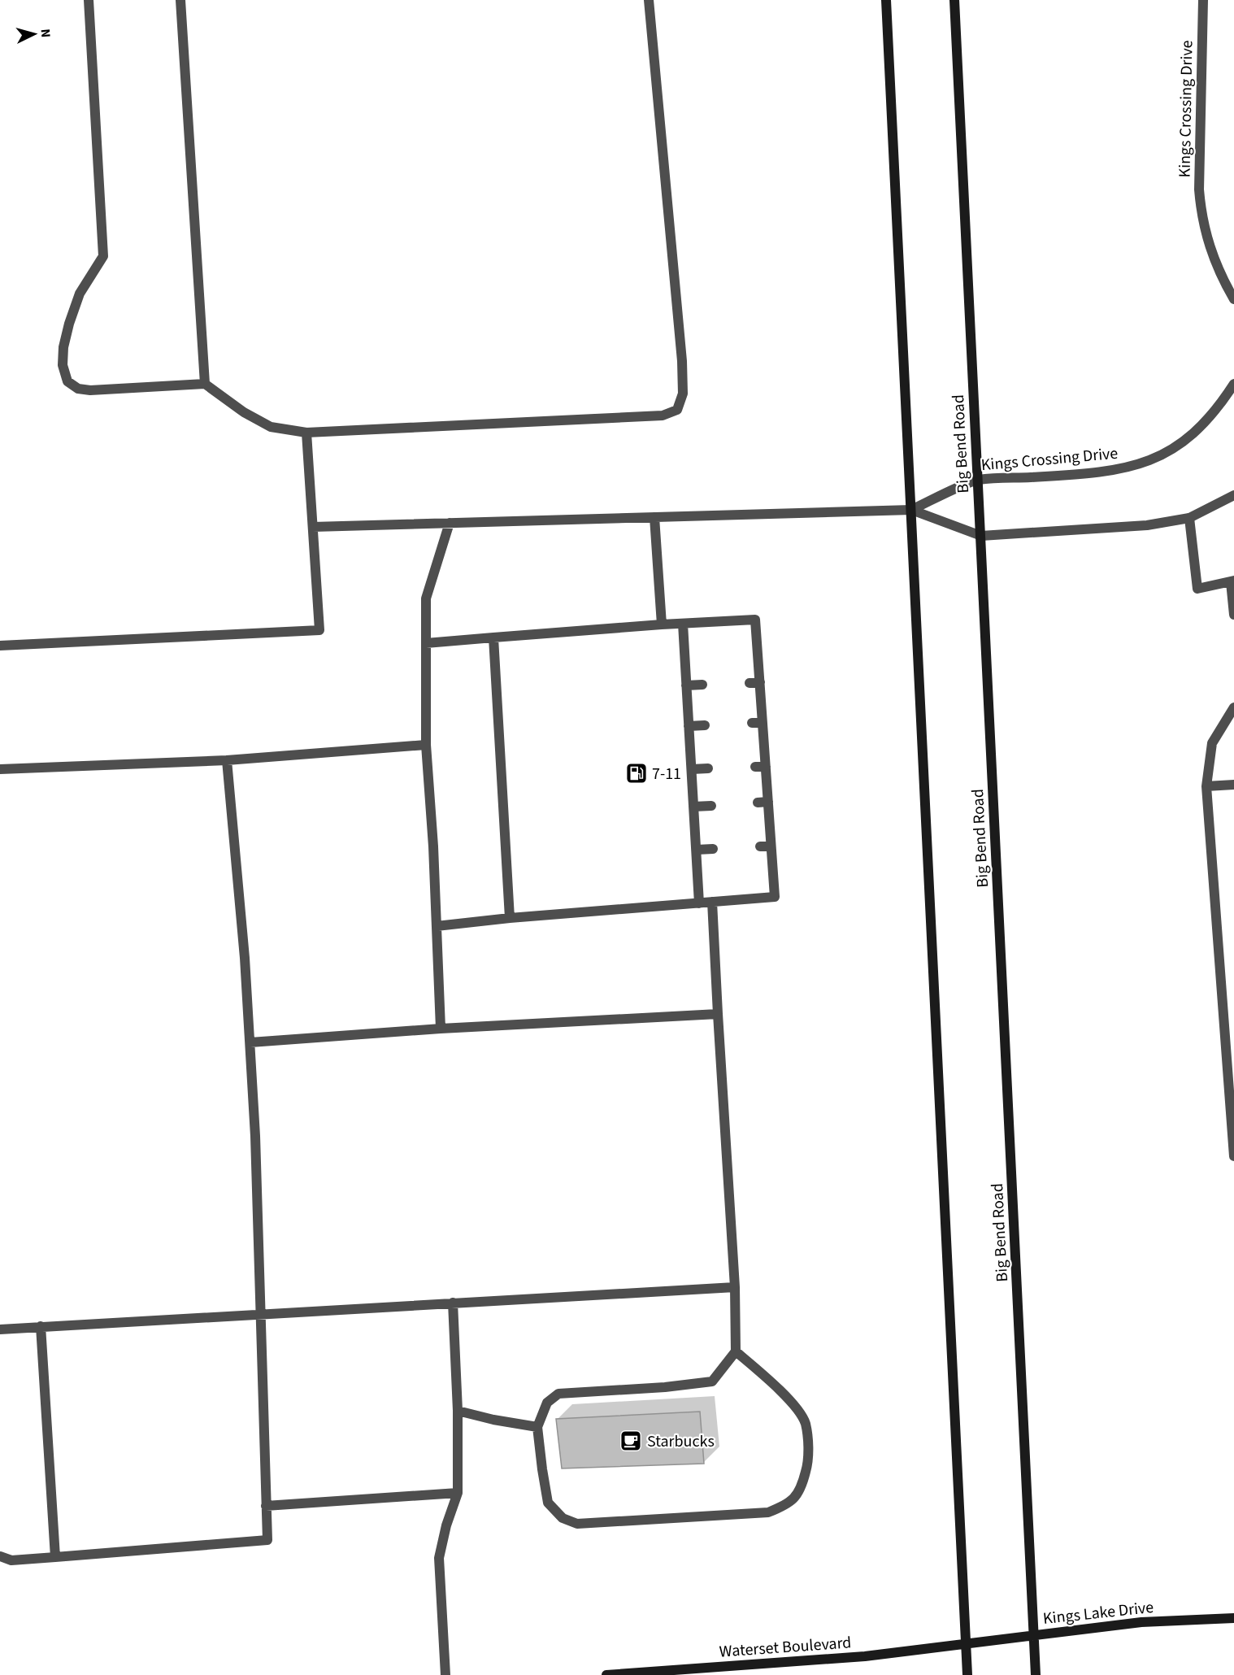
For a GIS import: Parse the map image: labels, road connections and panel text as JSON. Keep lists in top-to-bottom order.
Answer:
{
  "streets": {
    "main road": ["Big Bend Road", "Kings Lake Drive", "Waterset Boulevard"],
    "street": ["Kings Crossing Drive"]
  },
  "crossings": [
    ["Kings Crossing Drive", "Big Bend Road"],
    ["Big Bend Road", "Kings Lake Drive"],
    ["Kings Lake Drive", "Waterset Boulevard"]
  ],
  "places": {
    "fuel station": ["7-11"],
    "cafe": ["Starbucks"]
  },
  "north": "right"
}
